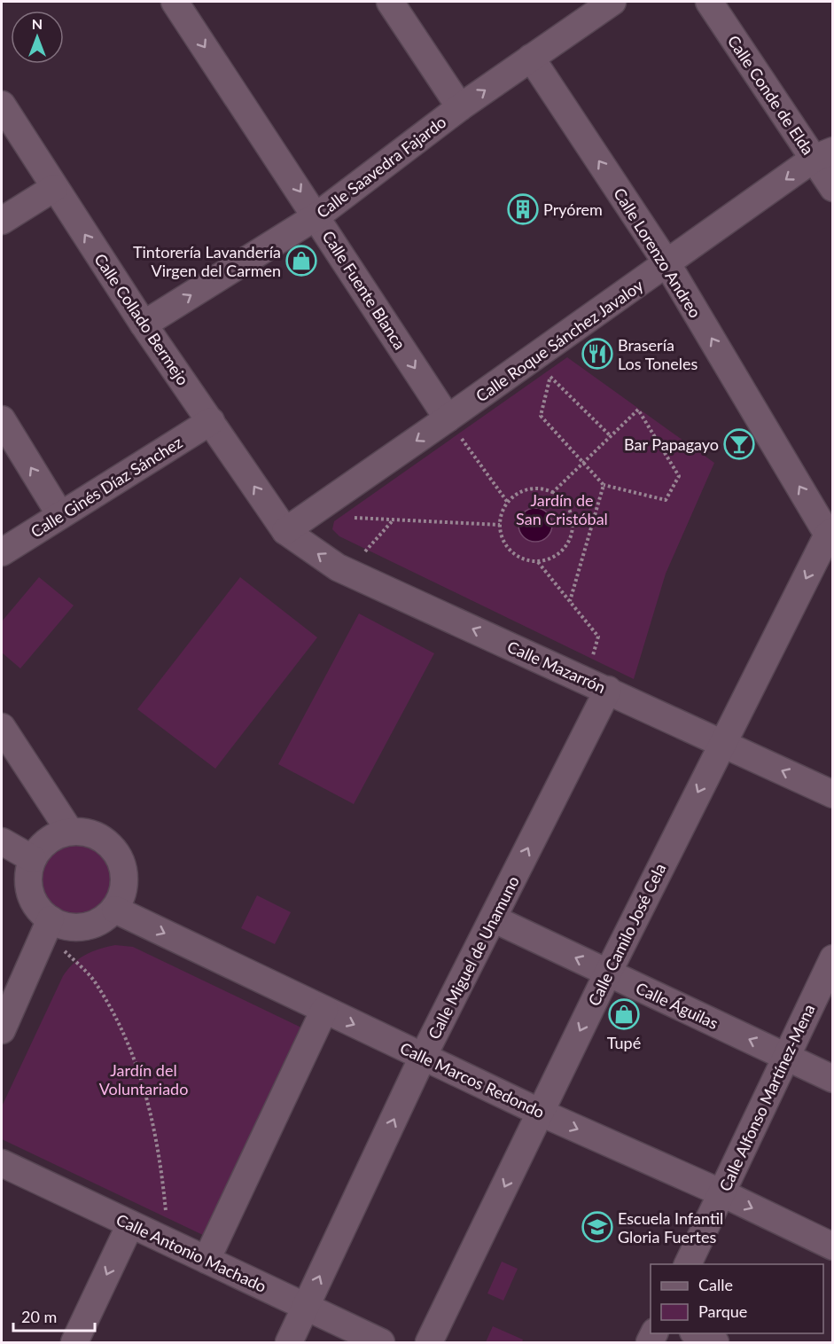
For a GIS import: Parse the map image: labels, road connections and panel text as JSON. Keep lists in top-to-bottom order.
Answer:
{
  "streets": {
    "street": [
      "Calle Conde de Elda",
      "Calle Saavedra Fajardo",
      "Calle Lorenzo Andreo",
      "Calle Fuente Blanca",
      "Calle Collado Bermejo",
      "Calle Roque Sánchez Javaloy",
      "Calle Ginés Díaz Sánchez",
      "Calle Mazarrón",
      "Calle Camilo José Cela",
      "Calle Miguel de Unamuno",
      "Calle Águilas",
      "Calle Marcos Redondo",
      "Calle Alfonso Martínez-Mena",
      "Calle Antonio Machado"
    ]
  },
  "crossings": [
    ["Calle Conde de Elda", "Calle Roque Sánchez Javaloy"],
    ["Calle Saavedra Fajardo", "Calle Lorenzo Andreo"],
    ["Calle Saavedra Fajardo", "Calle Fuente Blanca"],
    ["Calle Saavedra Fajardo", "Calle Collado Bermejo"],
    ["Calle Lorenzo Andreo", "Calle Roque Sánchez Javaloy"],
    ["Calle Lorenzo Andreo", "Calle Camilo José Cela"],
    ["Calle Fuente Blanca", "Calle Roque Sánchez Javaloy"],
    ["Calle Collado Bermejo", "Calle Roque Sánchez Javaloy"],
    ["Calle Collado Bermejo", "Calle Ginés Díaz Sánchez"],
    ["Calle Collado Bermejo", "Calle Mazarrón"],
    ["Calle Roque Sánchez Javaloy", "Calle Mazarrón"],
    ["Calle Mazarrón", "Calle Camilo José Cela"],
    ["Calle Mazarrón", "Calle Miguel de Unamuno"],
    ["Calle Camilo José Cela", "Calle Águilas"],
    ["Calle Camilo José Cela", "Calle Marcos Redondo"],
    ["Calle Miguel de Unamuno", "Calle Águilas"],
    ["Calle Miguel de Unamuno", "Calle Marcos Redondo"],
    ["Calle Miguel de Unamuno", "Calle Antonio Machado"],
    ["Calle Águilas", "Calle Alfonso Martínez-Mena"],
    ["Calle Marcos Redondo", "Calle Alfonso Martínez-Mena"]
  ],
  "one_way": [
    "Calle Saavedra Fajardo",
    "Calle Lorenzo Andreo",
    "Calle Fuente Blanca",
    "Calle Collado Bermejo",
    "Calle Roque Sánchez Javaloy",
    "Calle Mazarrón",
    "Calle Camilo José Cela",
    "Calle Águilas",
    "Calle Marcos Redondo"
  ],
  "parks": ["Jardín de San Cristóbal", "Jardín del Voluntariado"],
  "places": {
    "building": ["Pryórem"],
    "shop": ["Tintorería Lavandería Virgen del Carmen", "Tupé"],
    "restaurant": ["Brasería Los Toneles"],
    "bar": ["Bar Papagayo"],
    "school or university": ["Escuela Infantil Gloria Fuertes"]
  },
  "legend": ["Calle", "Parque"],
  "scale_bar": "20 m",
  "north": "top"
}
